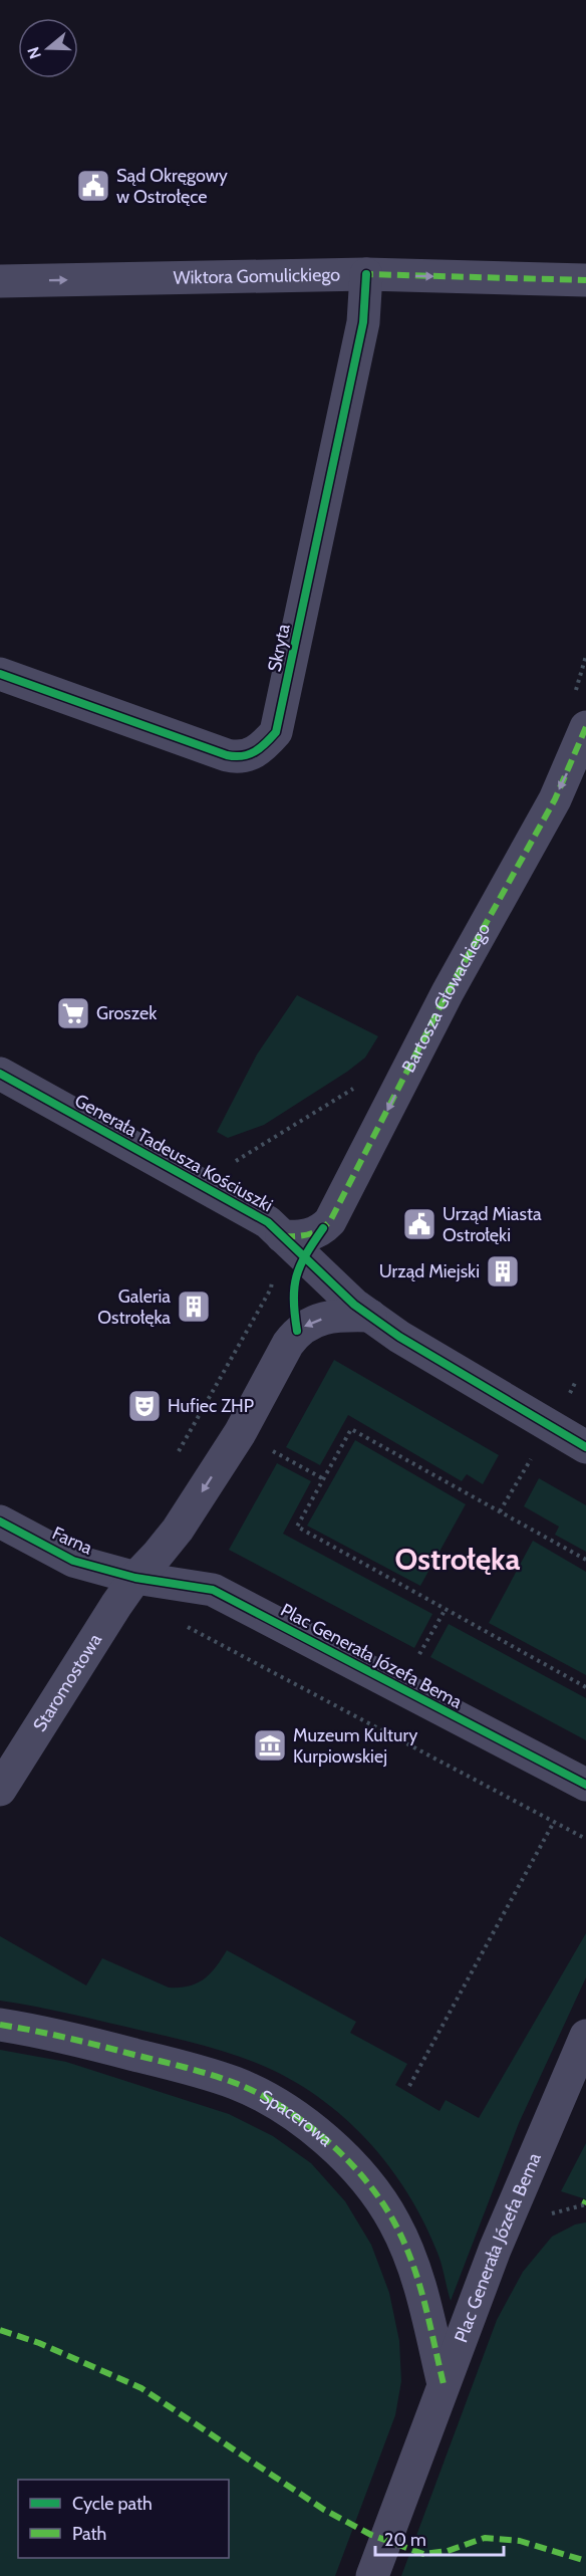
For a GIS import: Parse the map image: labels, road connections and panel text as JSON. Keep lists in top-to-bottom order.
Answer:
{
  "streets": {
    "street": [
      "Wiktora Gomulickiego",
      "Skryta",
      "Bartosza Głowackiego",
      "Generała Tadeusza Kościuszki",
      "Farna",
      "Plac Generała Józefa Bema",
      "Staromostowa",
      "Spacerowa"
    ]
  },
  "crossings": [
    ["Wiktora Gomulickiego", "Skryta"],
    ["Bartosza Głowackiego", "Generała Tadeusza Kościuszki"],
    ["Farna", "Plac Generała Józefa Bema"],
    ["Farna", "Staromostowa"],
    ["Plac Generała Józefa Bema", "Staromostowa"],
    ["Plac Generała Józefa Bema", "Spacerowa"]
  ],
  "one_way": ["Wiktora Gomulickiego", "Bartosza Głowackiego"],
  "districts": ["Ostrołęka"],
  "places": {
    "public building": ["Sąd Okręgowy w Ostrołęce", "Urząd Miasta Ostrołęki"],
    "supermarket": ["Groszek"],
    "building": ["Urząd Miejski", "Galeria Ostrołęka"],
    "theatre": ["Hufiec ZHP"],
    "museum": ["Muzeum Kultury Kurpiowskiej"]
  },
  "legend": ["Cycle path", "Path"],
  "scale_bar": "20 m",
  "north": "left"
}
